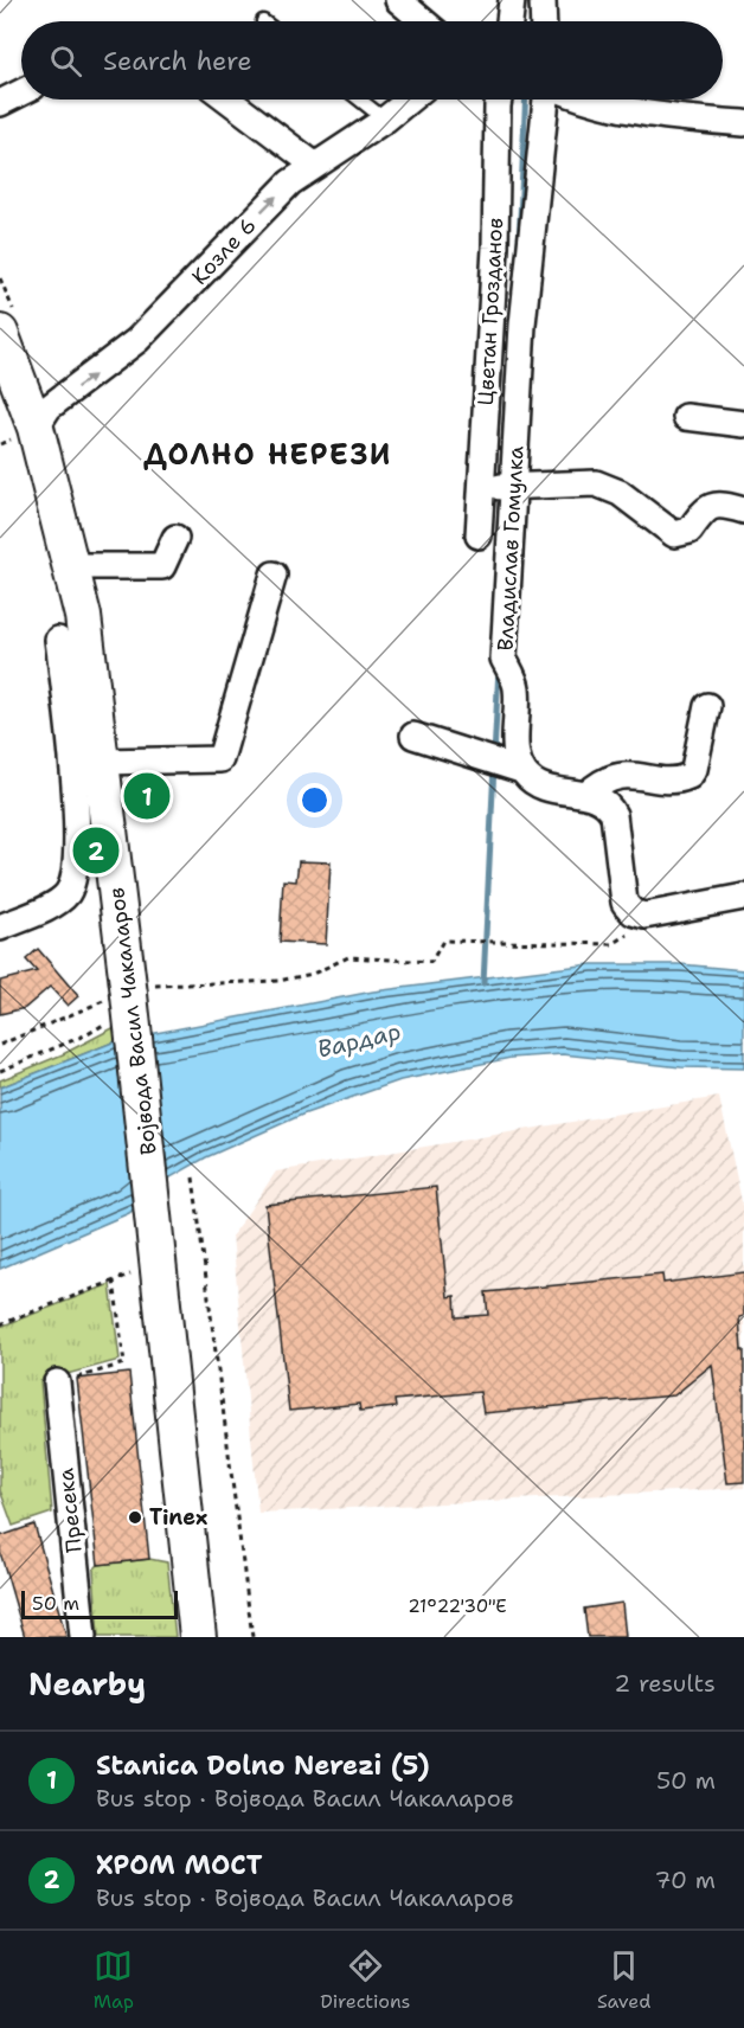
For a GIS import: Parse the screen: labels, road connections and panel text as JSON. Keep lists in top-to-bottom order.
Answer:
{
  "streets": {
    "street": [
      "Козле 6",
      "Цветан Грозданов",
      "Владислав Гомулка",
      "Војвода Васил Чакаларов",
      "Пресека"
    ]
  },
  "crossings": [
    ["Козле 6", "Војвода Васил Чакаларов"]
  ],
  "one_way": ["Козле 6"],
  "districts": ["ДОЛНО НЕРЕЗИ"],
  "water": ["Вардар"],
  "places": ["Tinex"],
  "scale_bar": "50 m",
  "page": {
    "search": "Search here",
    "pins": ["1", "2"],
    "scale": "50 m",
    "heading": ["Nearby", "2 results"],
    "list": [
      {
        "mark": "1",
        "name": "Stanica Dolno Nerezi (5)",
        "note": "Bus stop · Војвода Васил Чакаларов",
        "value": "50 m"
      },
      {
        "mark": "2",
        "name": "ХРОМ МОСТ",
        "note": "Bus stop · Војвода Васил Чакаларов",
        "value": "70 m"
      }
    ],
    "nav": ["Map", "Directions", "Saved"]
  },
  "coordinates": ["21°22'30\"E"]
}
